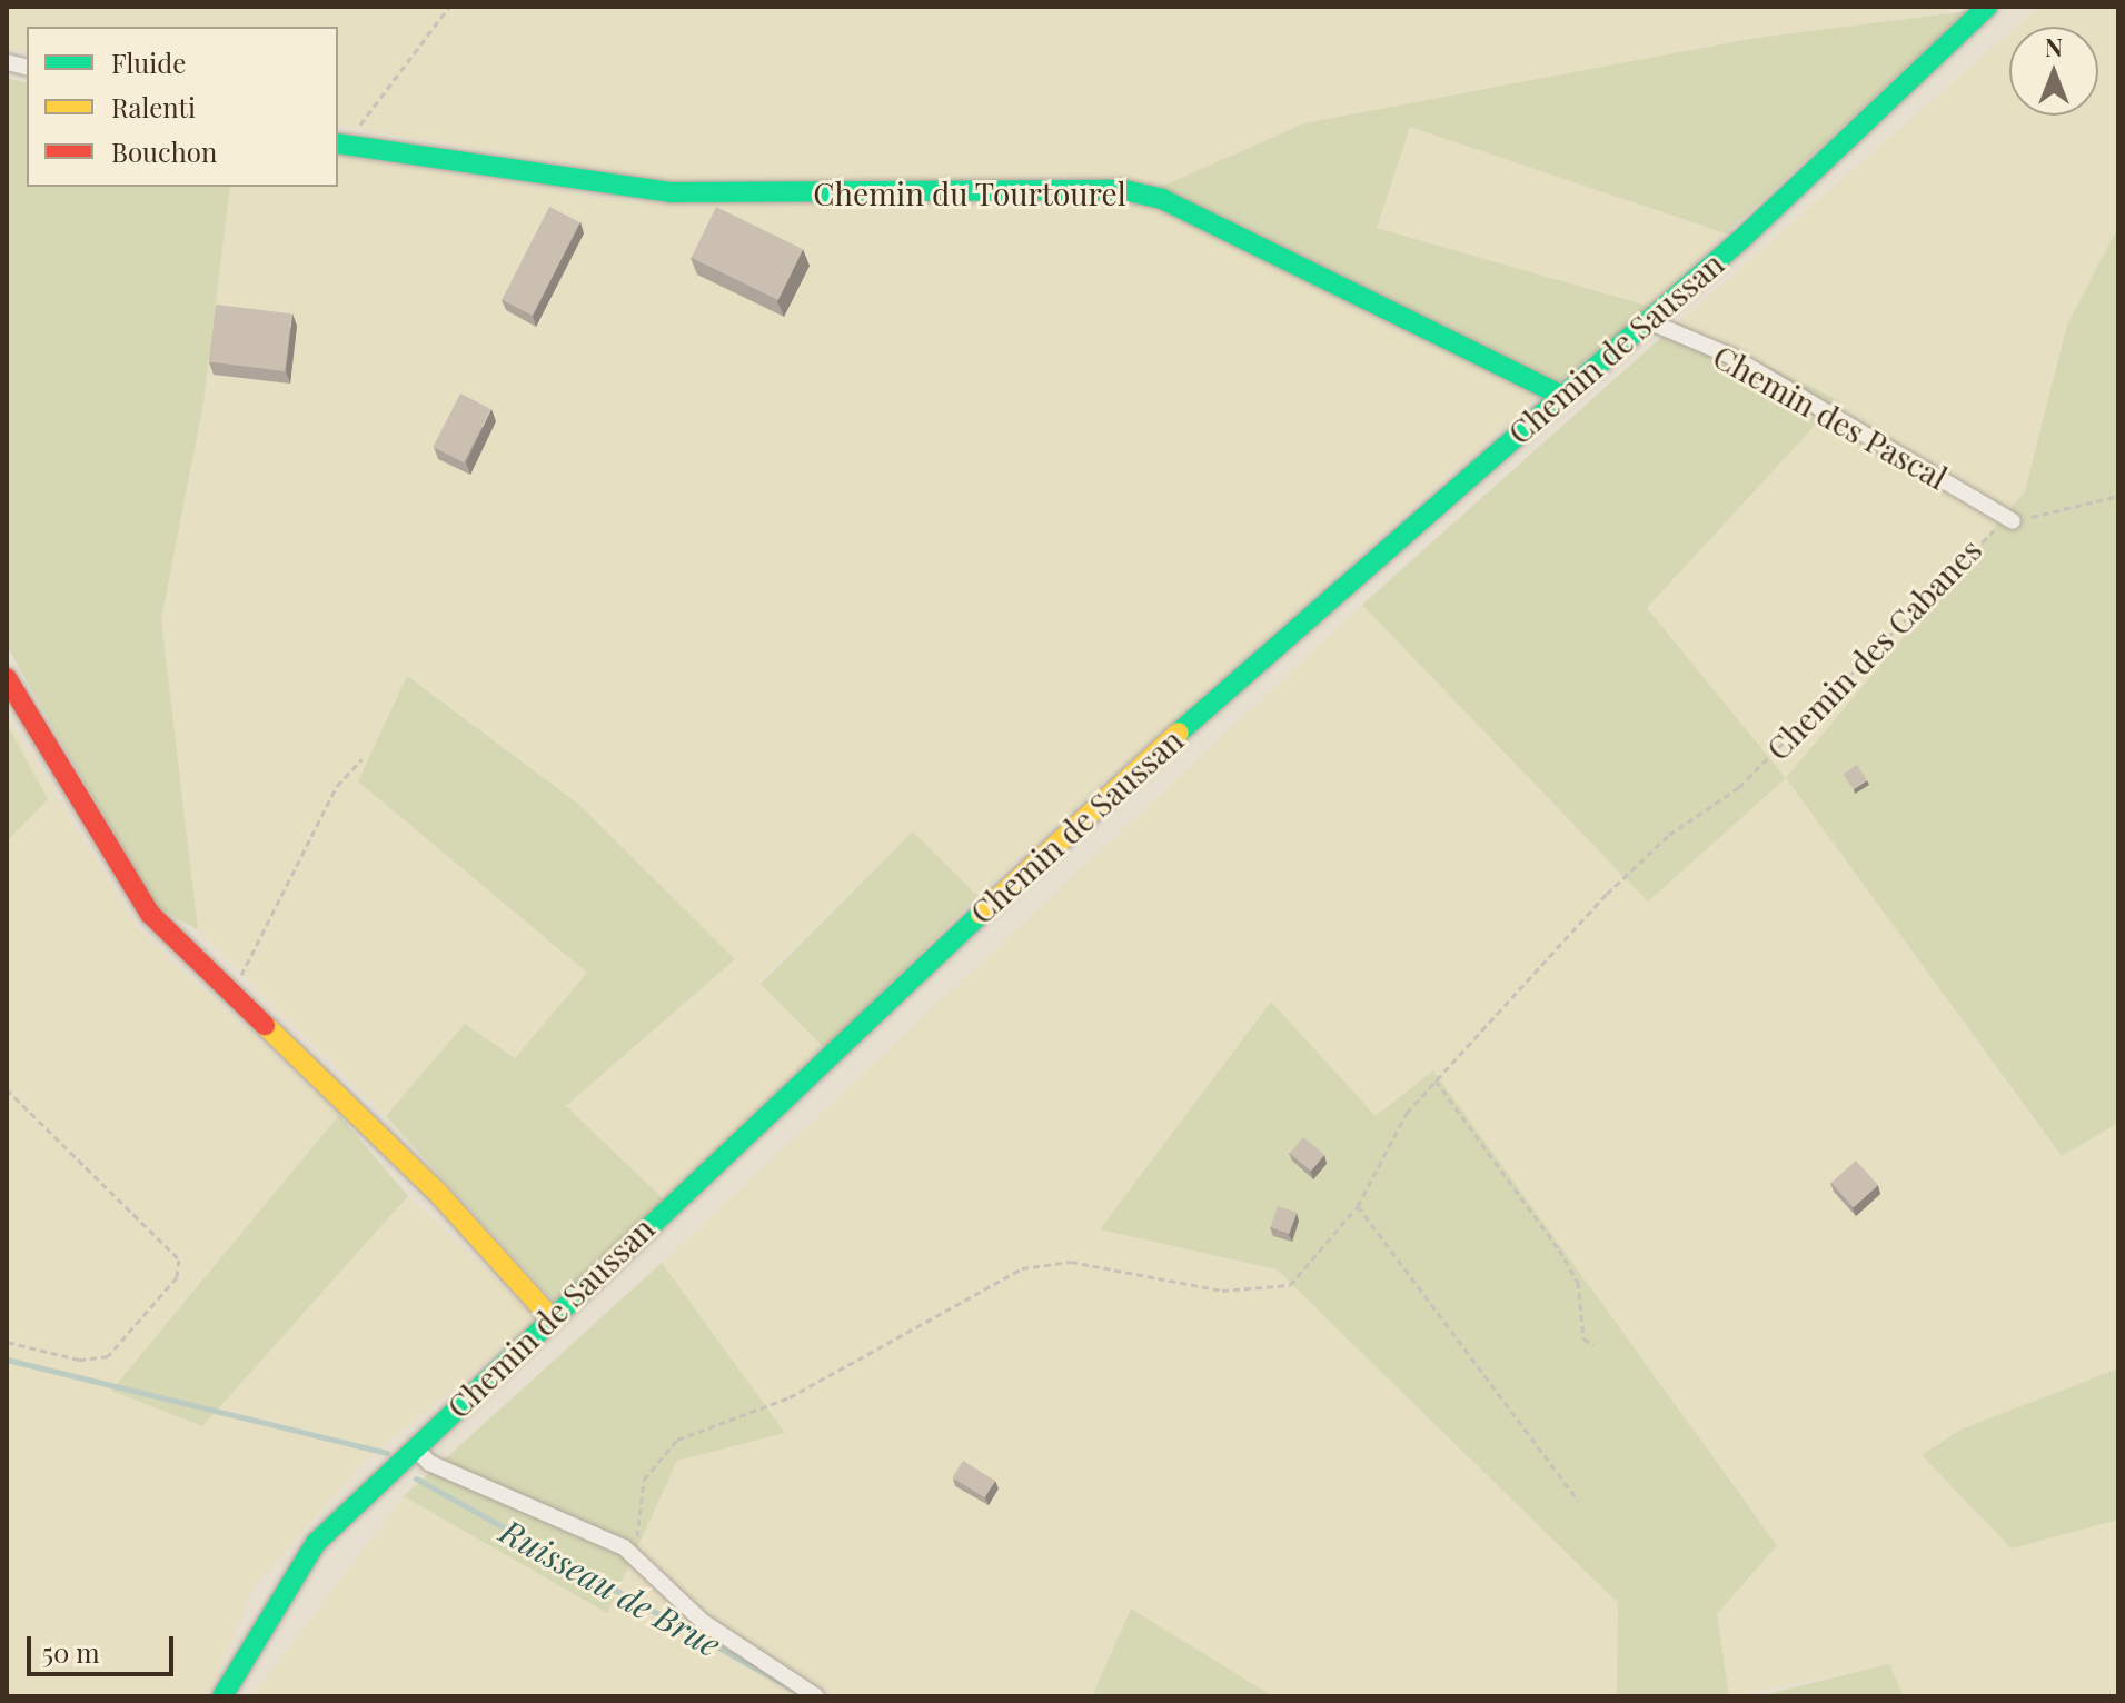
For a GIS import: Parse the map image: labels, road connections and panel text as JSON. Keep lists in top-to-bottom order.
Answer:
{
  "streets": {
    "street": ["Chemin du Tourtourel", "Chemin de Saussan", "Chemin des Pascal"],
    "path": ["Chemin des Cabanes"]
  },
  "crossings": [
    ["Chemin du Tourtourel", "Chemin de Saussan"],
    ["Chemin de Saussan", "Chemin des Pascal"],
    ["Chemin des Pascal", "Chemin des Cabanes"]
  ],
  "water": ["Ruisseau de Brue"],
  "legend": ["Fluide", "Ralenti", "Bouchon"],
  "scale_bar": "50 m",
  "north": "top"
}
